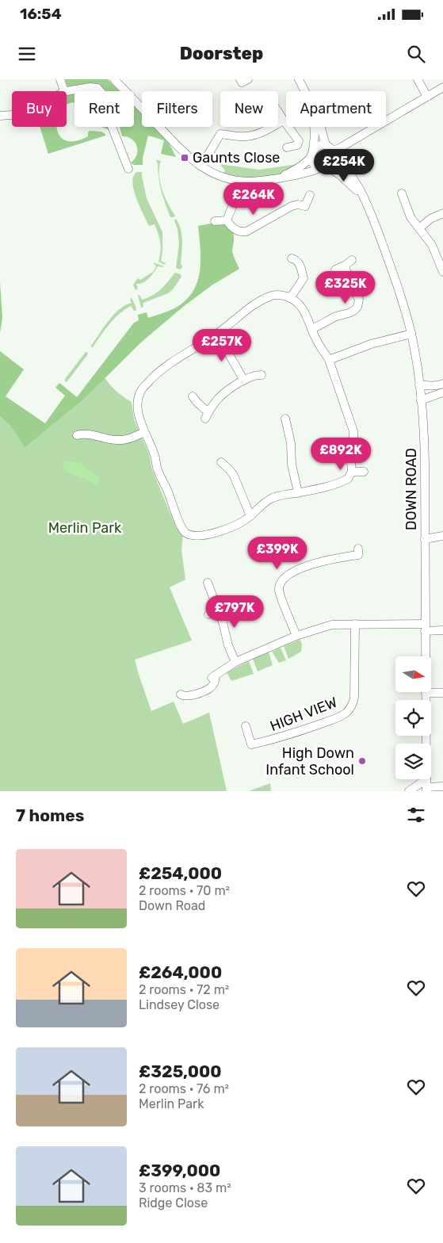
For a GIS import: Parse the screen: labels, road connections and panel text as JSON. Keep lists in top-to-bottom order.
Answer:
{
  "streets": {
    "street": ["DOWN ROAD", "HIGH VIEW"]
  },
  "parks": ["Merlin Park"],
  "places": {
    "transit": ["Gaunts Close"],
    "other": ["High Down Infant School"]
  },
  "north": "right",
  "page": {
    "status": "16:54",
    "header": "Doorstep",
    "chip": [
      "Buy",
      "Rent",
      "Filters",
      "New",
      "Apartment"
    ],
    "price": [
      "£254K",
      "£264K",
      "£325K",
      "£257K",
      "£892K",
      "£399K",
      "£797K"
    ],
    "heading": "7 homes",
    "list": [
      {
        "name": "£254,000",
        "note": "2 rooms · 70 m² · Down Road"
      },
      {
        "name": "£264,000",
        "note": "2 rooms · 72 m² · Lindsey Close"
      },
      {
        "name": "£325,000",
        "note": "2 rooms · 76 m² · Merlin Park"
      },
      {
        "name": "£399,000",
        "note": "3 rooms · 83 m² · Ridge Close"
      }
    ]
  }
}
